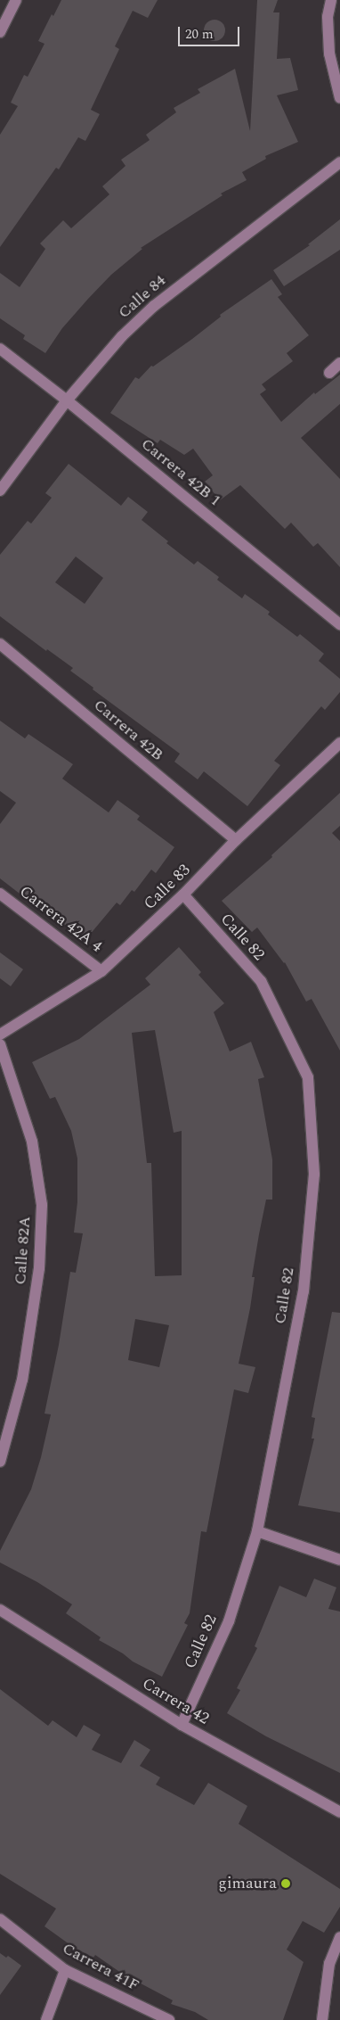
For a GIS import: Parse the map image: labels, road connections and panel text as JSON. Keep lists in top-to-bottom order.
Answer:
{
  "streets": {
    "street": [
      "Calle 84",
      "Carrera 42B 1",
      "Carrera 42B",
      "Calle 83",
      "Carrera 42A 4",
      "Calle 82",
      "Calle 82A",
      "Carrera 42",
      "Carrera 41F"
    ]
  },
  "crossings": [
    ["Calle 84", "Carrera 42B 1"],
    ["Carrera 42B", "Calle 83"],
    ["Calle 83", "Carrera 42A 4"],
    ["Calle 83", "Calle 82"],
    ["Calle 82", "Carrera 42"]
  ],
  "places": ["gimaura"],
  "scale_bar": "20 m"
}
